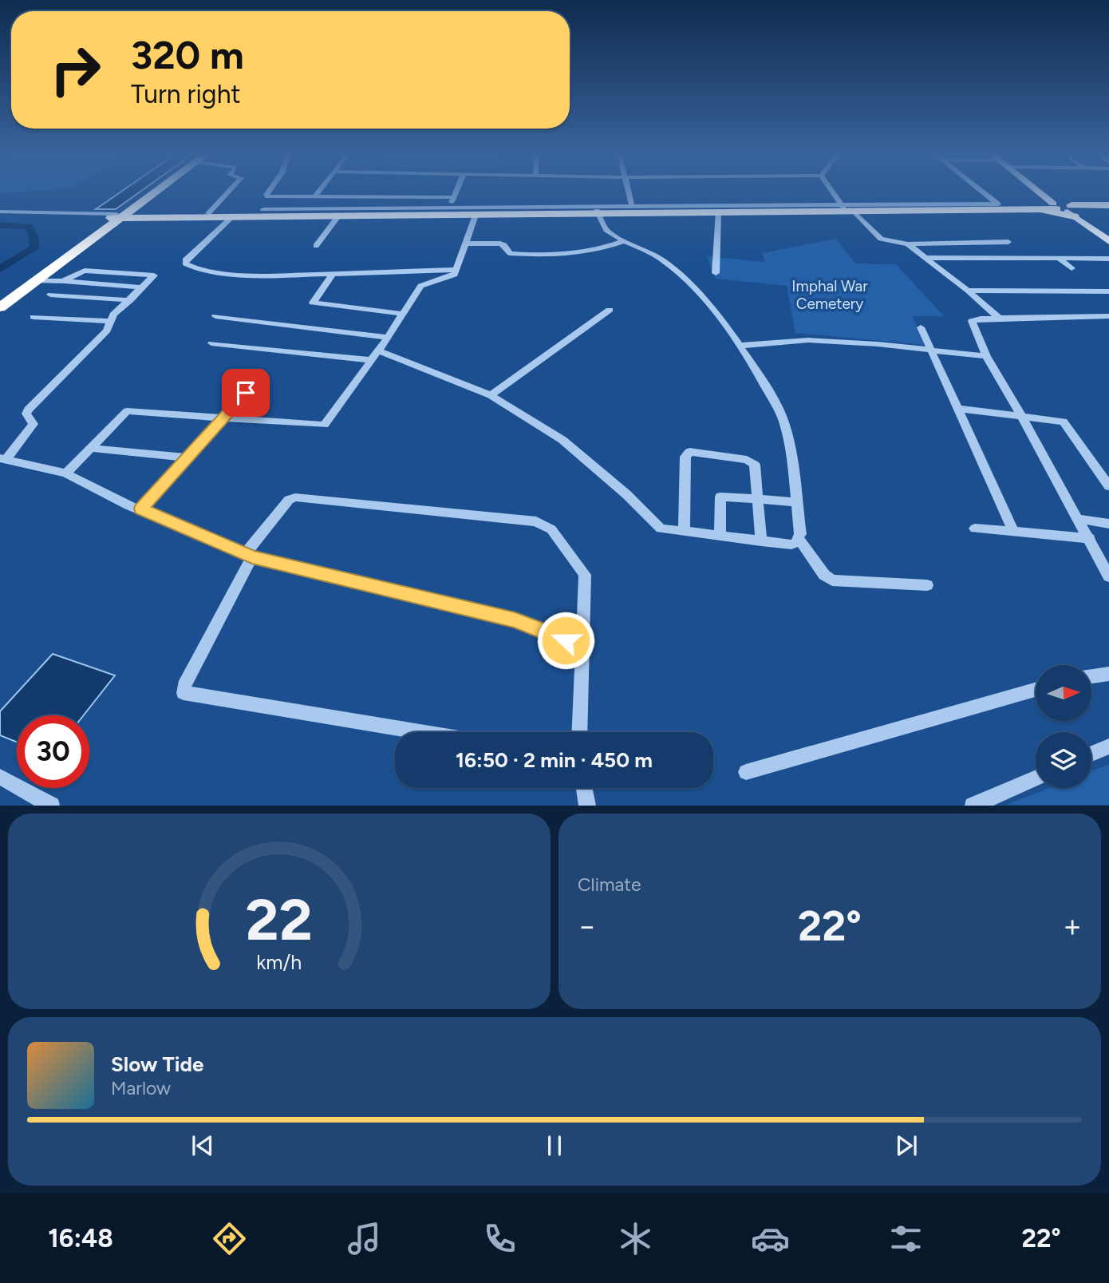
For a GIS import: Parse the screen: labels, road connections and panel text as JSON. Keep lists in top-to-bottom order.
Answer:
{
  "parks": ["Imphal War Cemetery"],
  "north": "right",
  "page": {
    "turn": ["320 m", "Turn right"],
    "limit": "30",
    "trip": "16:50 · 2 min · 450 m",
    "tile": "Climate",
    "heat": ["−", "22°", "+"],
    "song": ["Slow Tide", "Marlow"],
    "tabs": ["16:48", "22°"],
    "gauge": ["22", "km/h"]
  }
}
